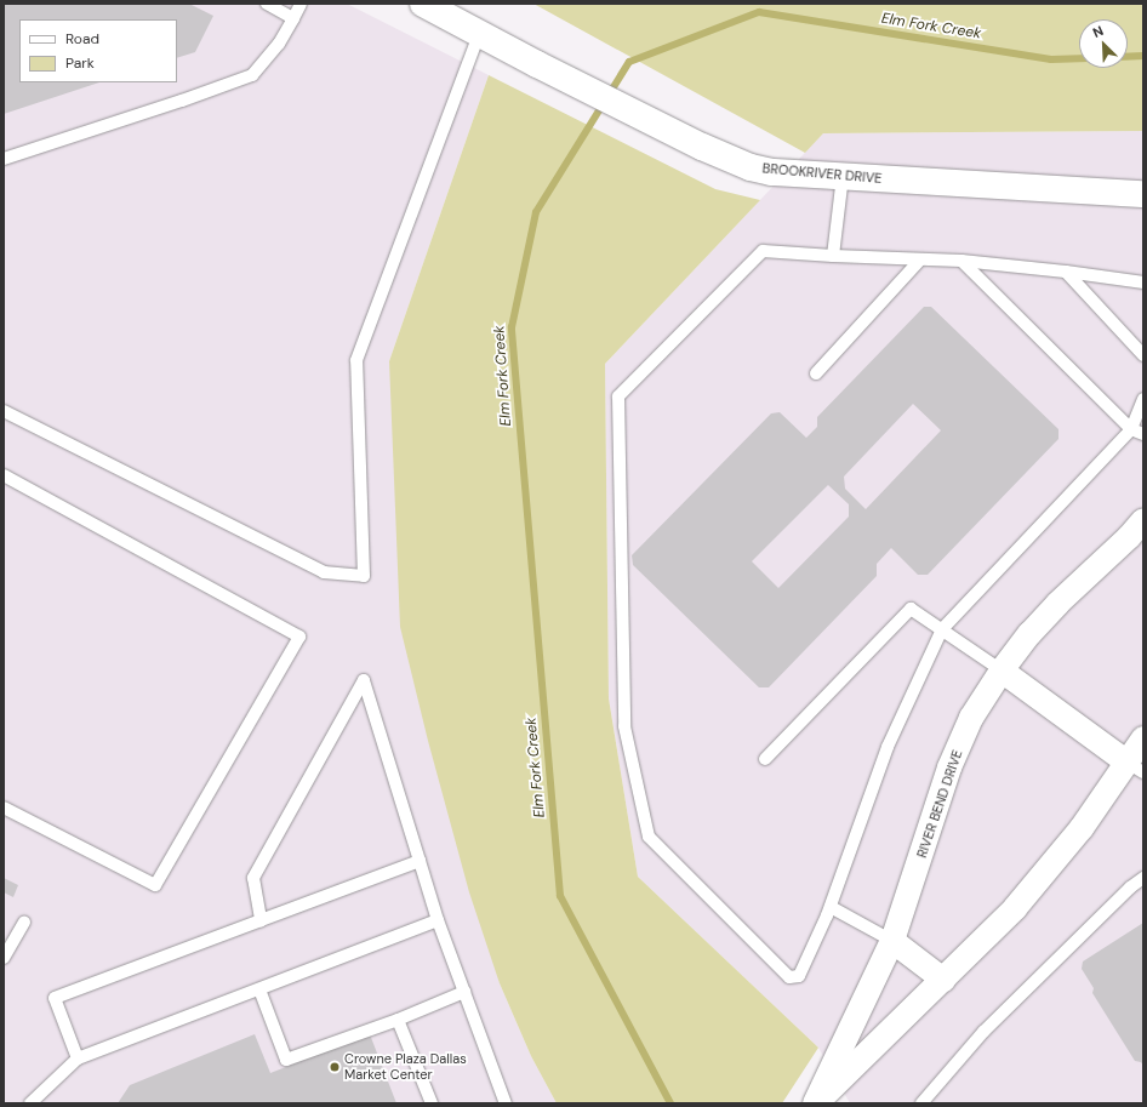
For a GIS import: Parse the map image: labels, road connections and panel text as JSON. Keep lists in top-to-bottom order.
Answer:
{
  "streets": {
    "street": ["BROOKRIVER DRIVE", "RIVER BEND DRIVE"]
  },
  "water": ["Elm Fork Creek"],
  "places": ["Crowne Plaza Dallas Market Center"],
  "legend": ["Road", "Park"],
  "north": "top left"
}
